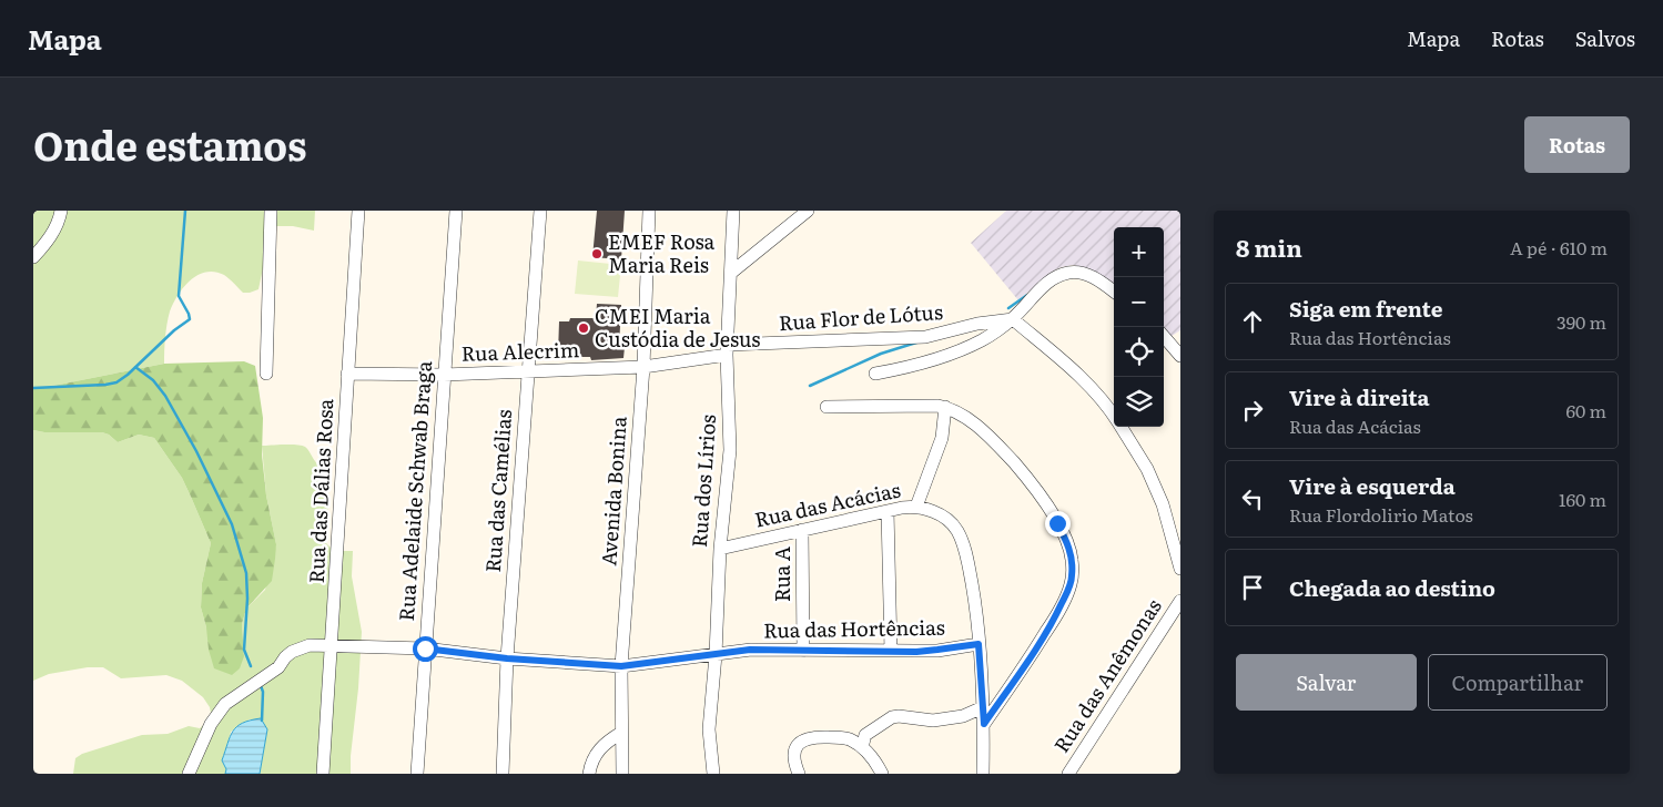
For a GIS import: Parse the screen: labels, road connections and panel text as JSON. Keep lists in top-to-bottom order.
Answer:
{
  "streets": {
    "street": [
      "Rua Flor de Lótus",
      "Rua Alecrim",
      "Rua dos Lírios",
      "Rua das Dálias Rosa",
      "Rua Adelaide Schwab Braga",
      "Rua das Camélias",
      "Avenida Bonina",
      "Rua das Acácias",
      "Rua A",
      "Rua das Hortências",
      "Rua das Anêmonas"
    ]
  },
  "crossings": [
    ["Rua Flor de Lótus", "Rua Alecrim"],
    ["Rua Flor de Lótus", "Rua dos Lírios"],
    ["Rua Alecrim", "Rua dos Lírios"],
    ["Rua Alecrim", "Rua das Dálias Rosa"],
    ["Rua Alecrim", "Rua Adelaide Schwab Braga"],
    ["Rua Alecrim", "Rua das Camélias"],
    ["Rua Alecrim", "Avenida Bonina"],
    ["Rua dos Lírios", "Rua das Acácias"],
    ["Rua dos Lírios", "Rua das Hortências"],
    ["Rua das Dálias Rosa", "Rua das Hortências"],
    ["Rua Adelaide Schwab Braga", "Rua das Hortências"],
    ["Rua das Camélias", "Rua das Hortências"],
    ["Avenida Bonina", "Rua das Hortências"],
    ["Rua das Acácias", "Rua A"],
    ["Rua das Acácias", "Rua das Hortências"],
    ["Rua A", "Rua das Hortências"]
  ],
  "places": ["EMEF Rosa Maria Reis", "CMEI Maria Custódia de Jesus"],
  "page": {
    "header": "Mapa",
    "nav": ["Mapa", "Rotas", "Salvos"],
    "title": "Onde estamos",
    "buttons": [
      "Rotas",
      ["Salvar", "Compartilhar"]
    ],
    "heading": ["8 min", "A pé · 610 m"],
    "map_buttons": ["+", "−"],
    "list": [
      ["Siga em frente", "Rua das Hortências", "390 m"],
      ["Vire à direita", "Rua das Acácias", "60 m"],
      ["Vire à esquerda", "Rua Flordolirio Matos", "160 m"],
      "Chegada ao destino"
    ]
  }
}
